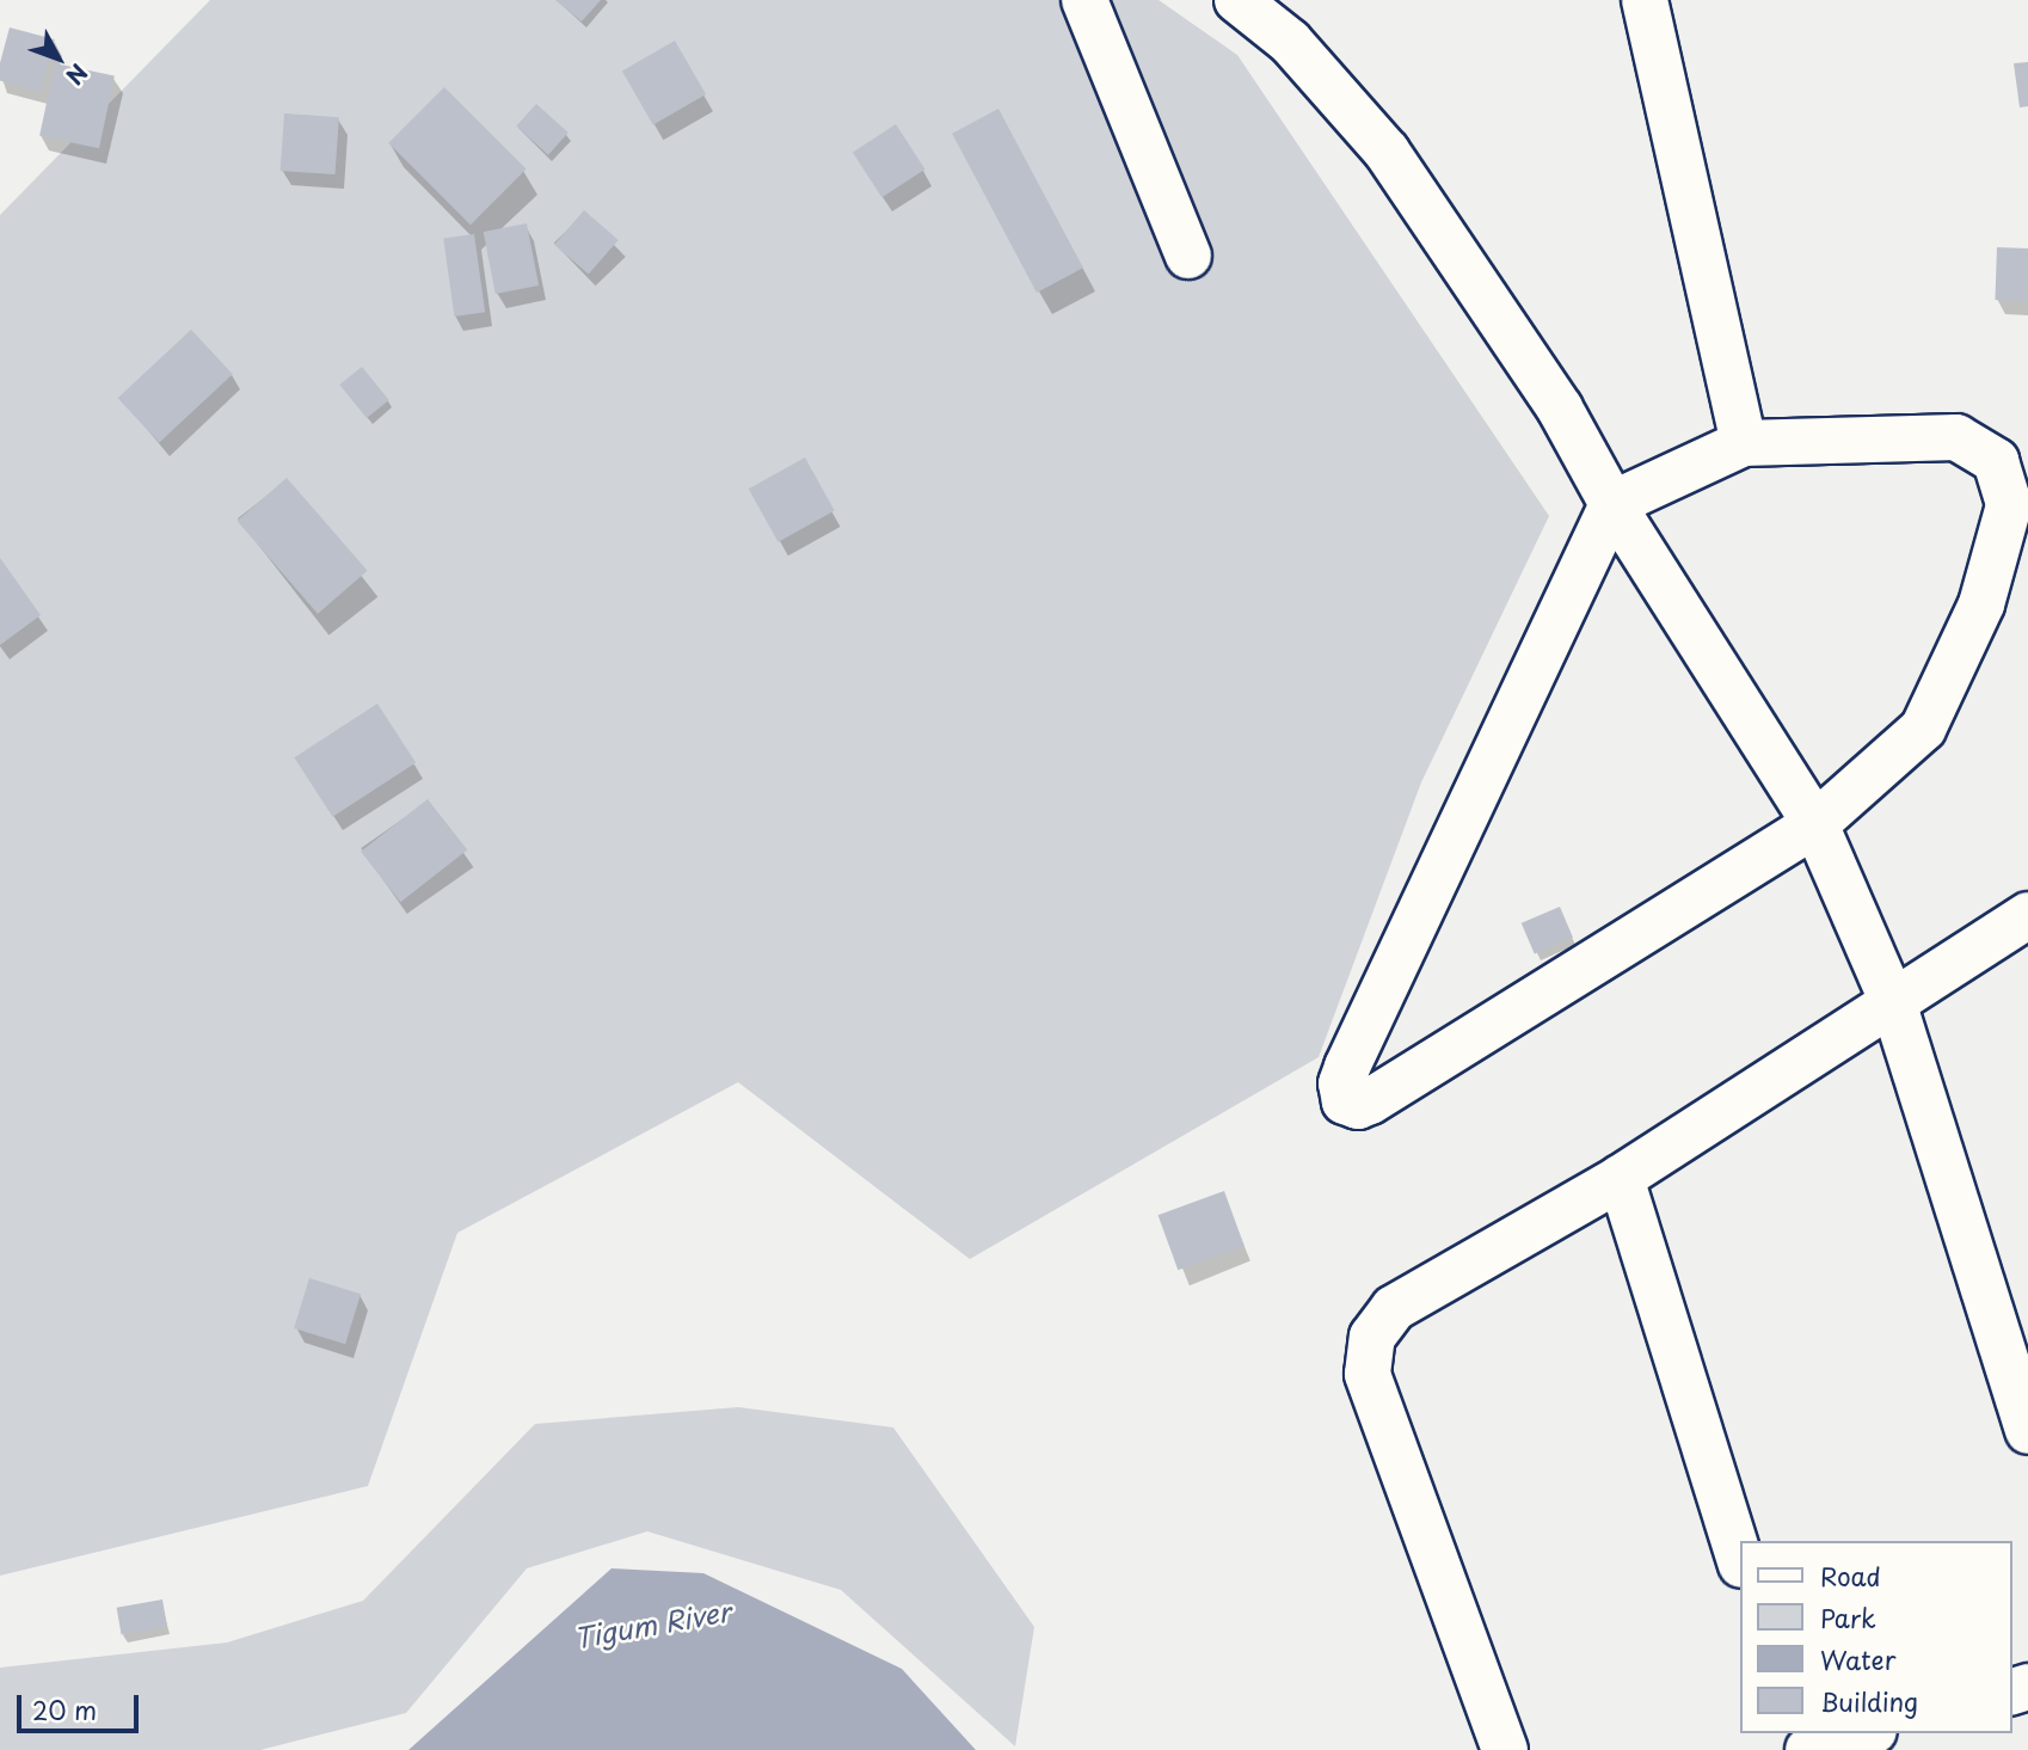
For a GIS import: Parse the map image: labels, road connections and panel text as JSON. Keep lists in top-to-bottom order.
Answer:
{
  "water": ["Tigum River"],
  "legend": [
    "Road",
    "Park",
    "Water",
    "Building"
  ],
  "scale_bar": "20 m",
  "north": "bottom right"
}
